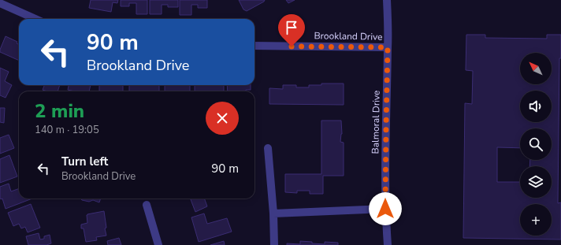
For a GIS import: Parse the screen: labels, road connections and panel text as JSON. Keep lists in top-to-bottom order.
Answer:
{
  "streets": {
    "street": ["Brookland Drive", "Balmoral Drive"]
  },
  "crossings": [
    ["Brookland Drive", "Balmoral Drive"]
  ],
  "north": "top left",
  "page": {
    "turn": ["90 m", "Brookland Drive"],
    "map_buttons": "+",
    "heading": ["2 min", "140 m · 19:05"],
    "list": [
      {
        "name": "Turn left",
        "note": "Brookland Drive",
        "value": "90 m"
      }
    ]
  }
}
